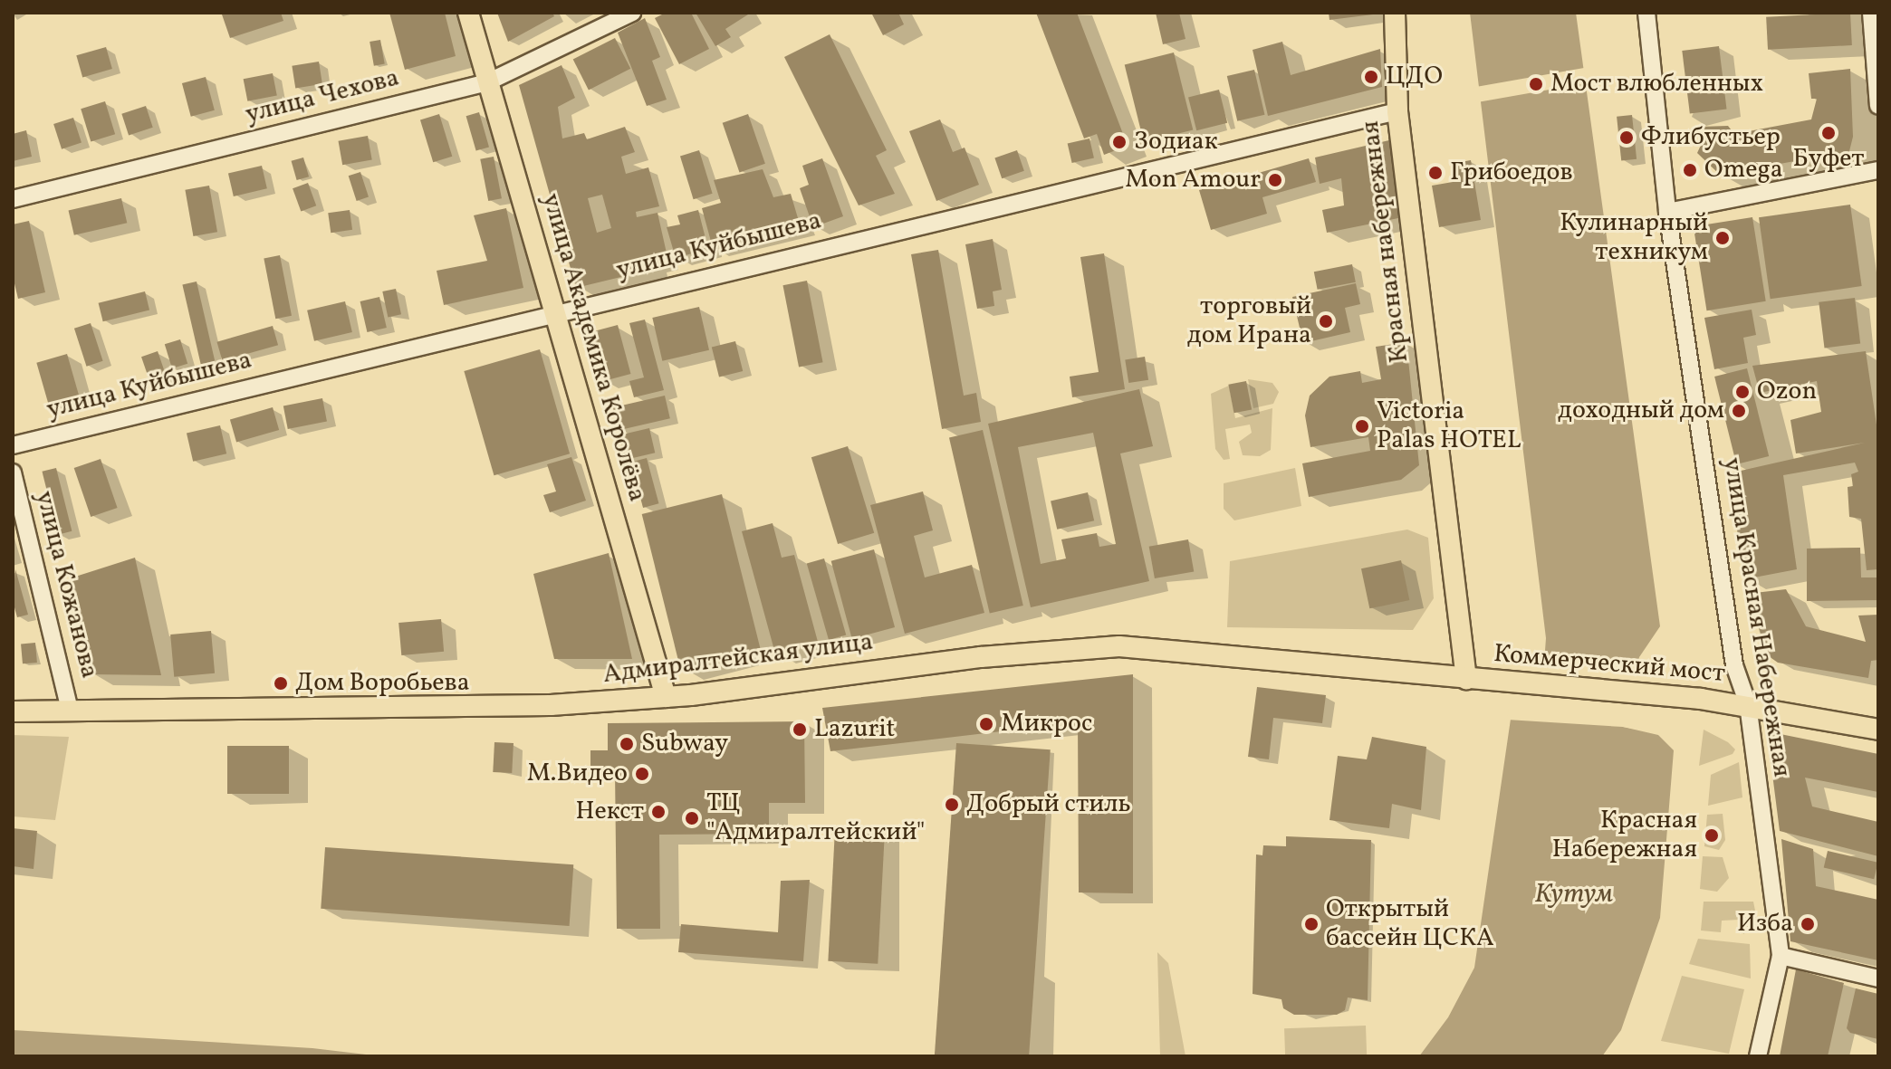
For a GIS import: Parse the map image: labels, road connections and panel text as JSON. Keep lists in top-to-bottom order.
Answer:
{
  "streets": {
    "main road": [
      "Красная набережная",
      "улица Академика Королёва",
      "Адмиралтейская улица",
      "Коммерческий мост"
    ],
    "street": [
      "улица Чехова",
      "улица Куйбышева",
      "улица Кожанова",
      "улица Красная Набережная"
    ]
  },
  "crossings": [
    ["улица Чехова", "улица Академика Королёва"],
    ["Красная набережная", "улица Куйбышева"],
    ["Красная набережная", "Адмиралтейская улица"],
    ["Красная набережная", "Коммерческий мост"],
    ["улица Куйбышева", "улица Академика Королёва"],
    ["улица Академика Королёва", "Адмиралтейская улица"],
    ["улица Кожанова", "Адмиралтейская улица"],
    ["улица Красная Набережная", "Коммерческий мост"],
    ["Адмиралтейская улица", "Коммерческий мост"]
  ],
  "water": ["Кутум"],
  "places": [
    "ЦДО",
    "Мост влюбленных",
    "Буфет",
    "Флибустьер",
    "Зодиак",
    "Omega",
    "Грибоедов",
    "Mon Amour",
    "Кулинарный техникум",
    "торговый дом Ирана",
    "Ozon",
    "доходный дом",
    "Victoria Palas HOTEL",
    "Дом Воробьева",
    "Микрос",
    "Lazurit",
    "Subway",
    "М.Видео",
    "Добрый стиль",
    "Некст",
    "ТЦ \"Адмиралтейский\"",
    "Красная Набережная",
    "Открытый бассейн ЦСКА",
    "Изба"
  ]
}
